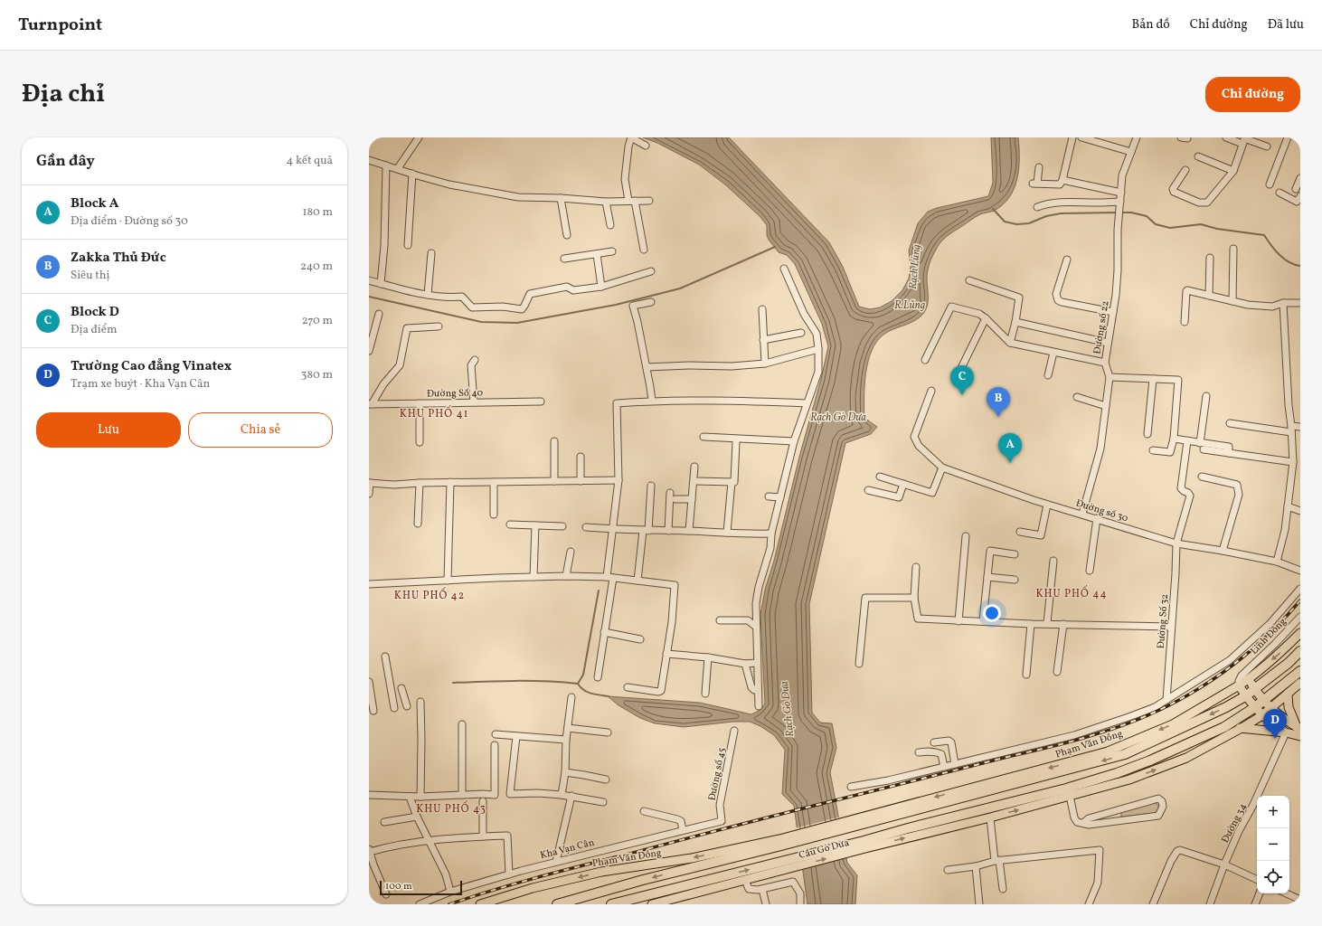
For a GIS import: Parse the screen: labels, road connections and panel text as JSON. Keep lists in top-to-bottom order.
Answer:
{
  "streets": {
    "highway": ["Phạm Văn Đồng", "Cầu Gò Dưa"],
    "street": [
      "Đường số 22",
      "Đường Số 40",
      "Đường số 30",
      "Đường Số 32",
      "Linh Đông",
      "Đường số 45",
      "Đường 34",
      "Kha Vạn Cân"
    ]
  },
  "crossings": [
    ["Đường số 22", "Đường số 30"],
    ["Đường số 30", "Đường Số 32"],
    ["Linh Đông", "Phạm Văn Đồng"],
    ["Phạm Văn Đồng", "Cầu Gò Dưa"],
    ["Đường số 45", "Kha Vạn Cân"]
  ],
  "districts": [
    "KHU PHỐ 41",
    "KHU PHỐ 44",
    "KHU PHỐ 42",
    "KHU PHỐ 43"
  ],
  "water": ["Rạch Lùng", "R.Lũng", "Rạch Gò Dưa"],
  "scale_bar": "100 m",
  "page": {
    "header": "Turnpoint",
    "nav": ["Bản đồ", "Chỉ đường", "Đã lưu"],
    "title": "Địa chỉ",
    "buttons": [
      "Chỉ đường",
      ["Lưu", "Chia sẻ"]
    ],
    "heading": ["Gần đây", "4 kết quả"],
    "list": [
      {
        "mark": "A",
        "name": "Block A",
        "note": "Địa điểm · Đường số 30",
        "value": "180 m"
      },
      {
        "mark": "B",
        "name": "Zakka Thủ Đức",
        "note": "Siêu thị",
        "value": "240 m"
      },
      {
        "mark": "C",
        "name": "Block D",
        "note": "Địa điểm",
        "value": "270 m"
      },
      {
        "mark": "D",
        "name": "Trường Cao đẳng Vinatex",
        "note": "Trạm xe buýt · Kha Vạn Cân",
        "value": "380 m"
      }
    ],
    "pins": [
      "C",
      "B",
      "A",
      "D"
    ],
    "map_buttons": ["+", "−"],
    "scale": "100 m"
  }
}
